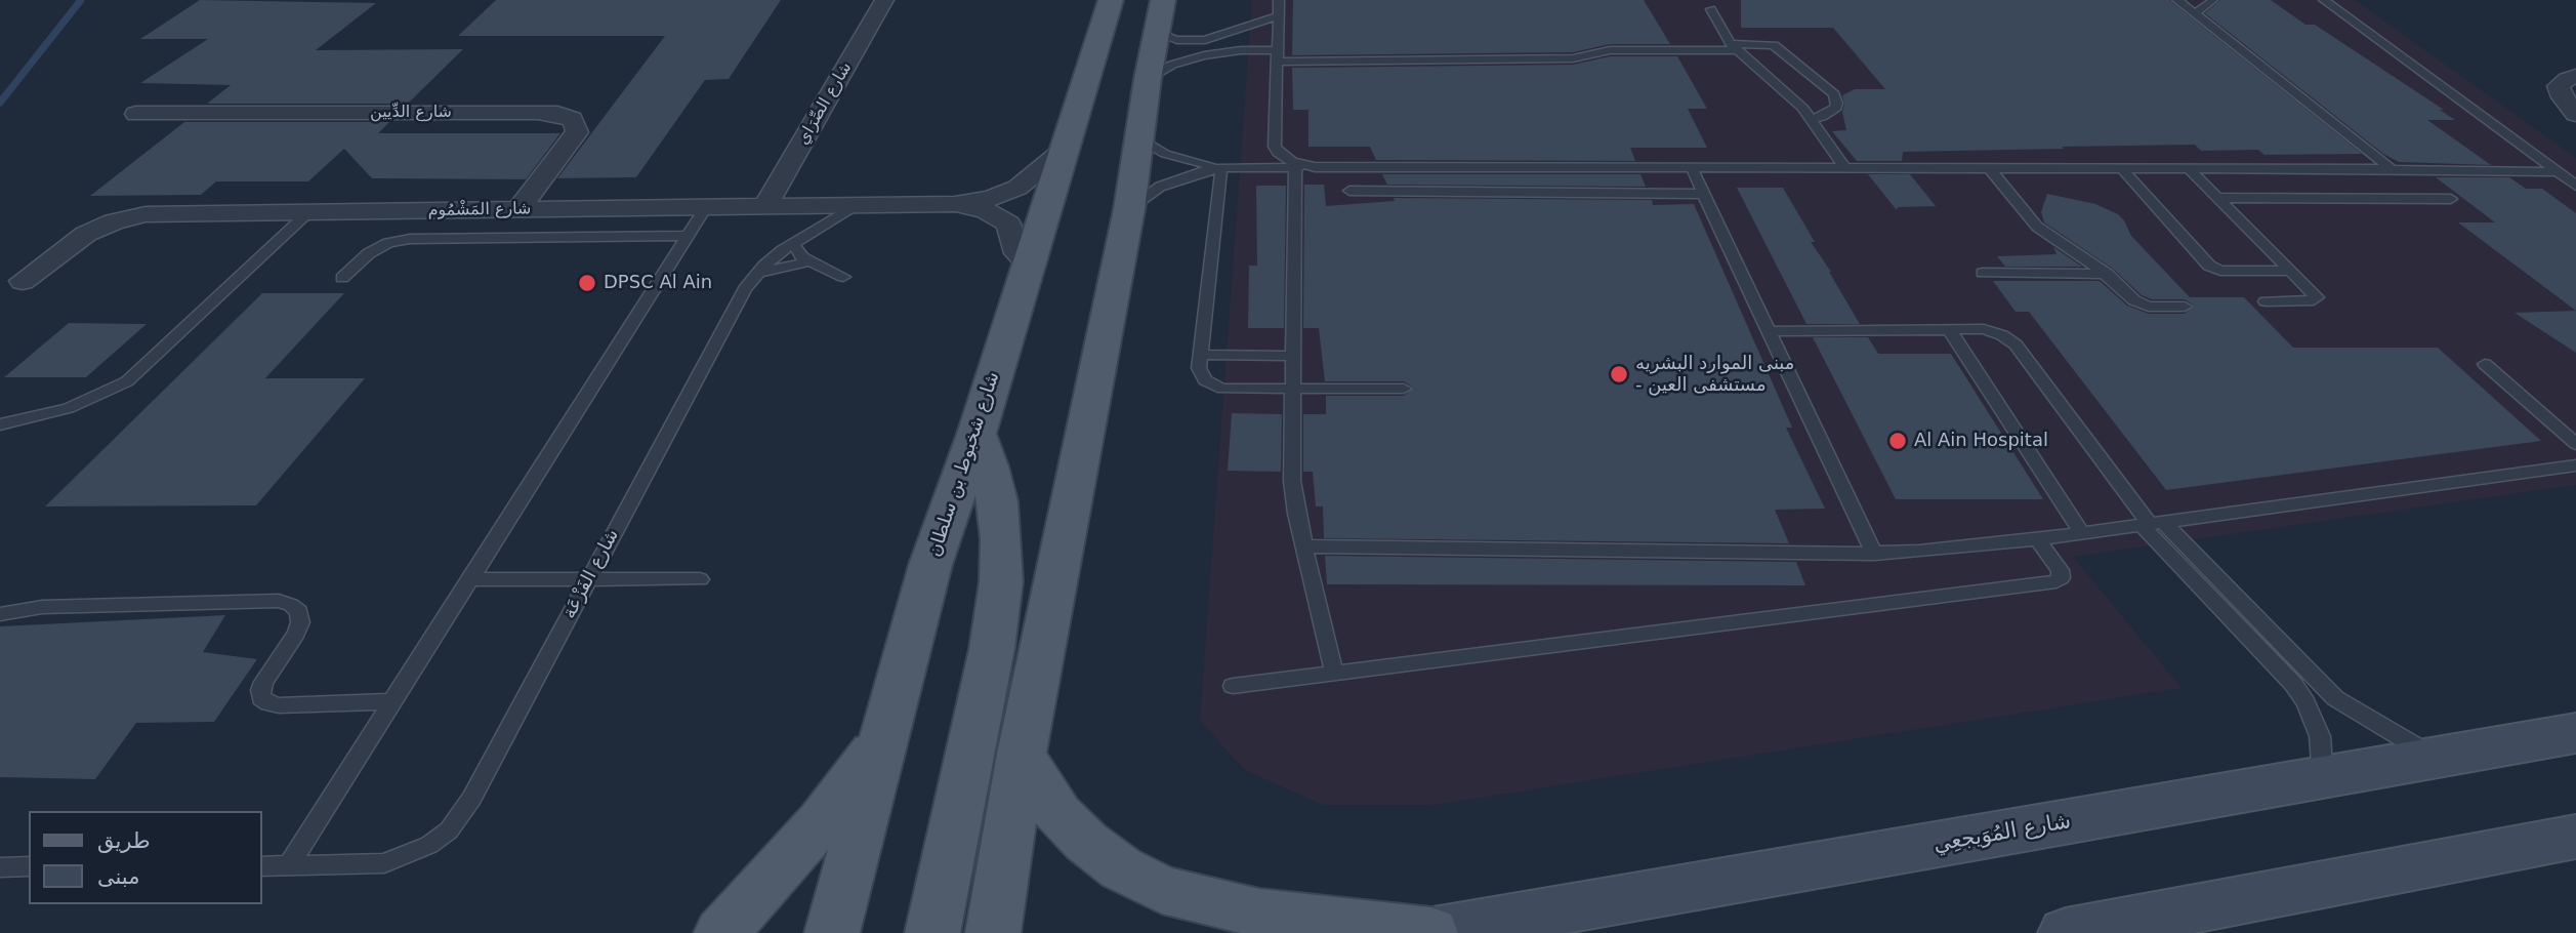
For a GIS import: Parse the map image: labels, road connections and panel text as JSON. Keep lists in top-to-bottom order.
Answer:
{
  "streets": {
    "main road": ["شارع شخبوط بن سلطان"],
    "street": [
      "شارع الصِّرَاي",
      "شارع الدِّيين",
      "شارع المَشْمُوم",
      "شارع المُوَيجعِي"
    ],
    "lane": ["شارع الفَزْعَة"]
  },
  "crossings": [
    ["شارع الصِّرَاي", "شارع المَشْمُوم"],
    ["شارع الدِّيين", "شارع المَشْمُوم"],
    ["شارع المَشْمُوم", "شارع شخبوط بن سلطان"],
    ["شارع المَشْمُوم", "شارع الفَزْعَة"]
  ],
  "places": ["DPSC Al Ain", "مبنى الموارد البشريه - مستشفى العين", "Al Ain Hospital"],
  "legend": ["طريق", "مبنى"]
}
